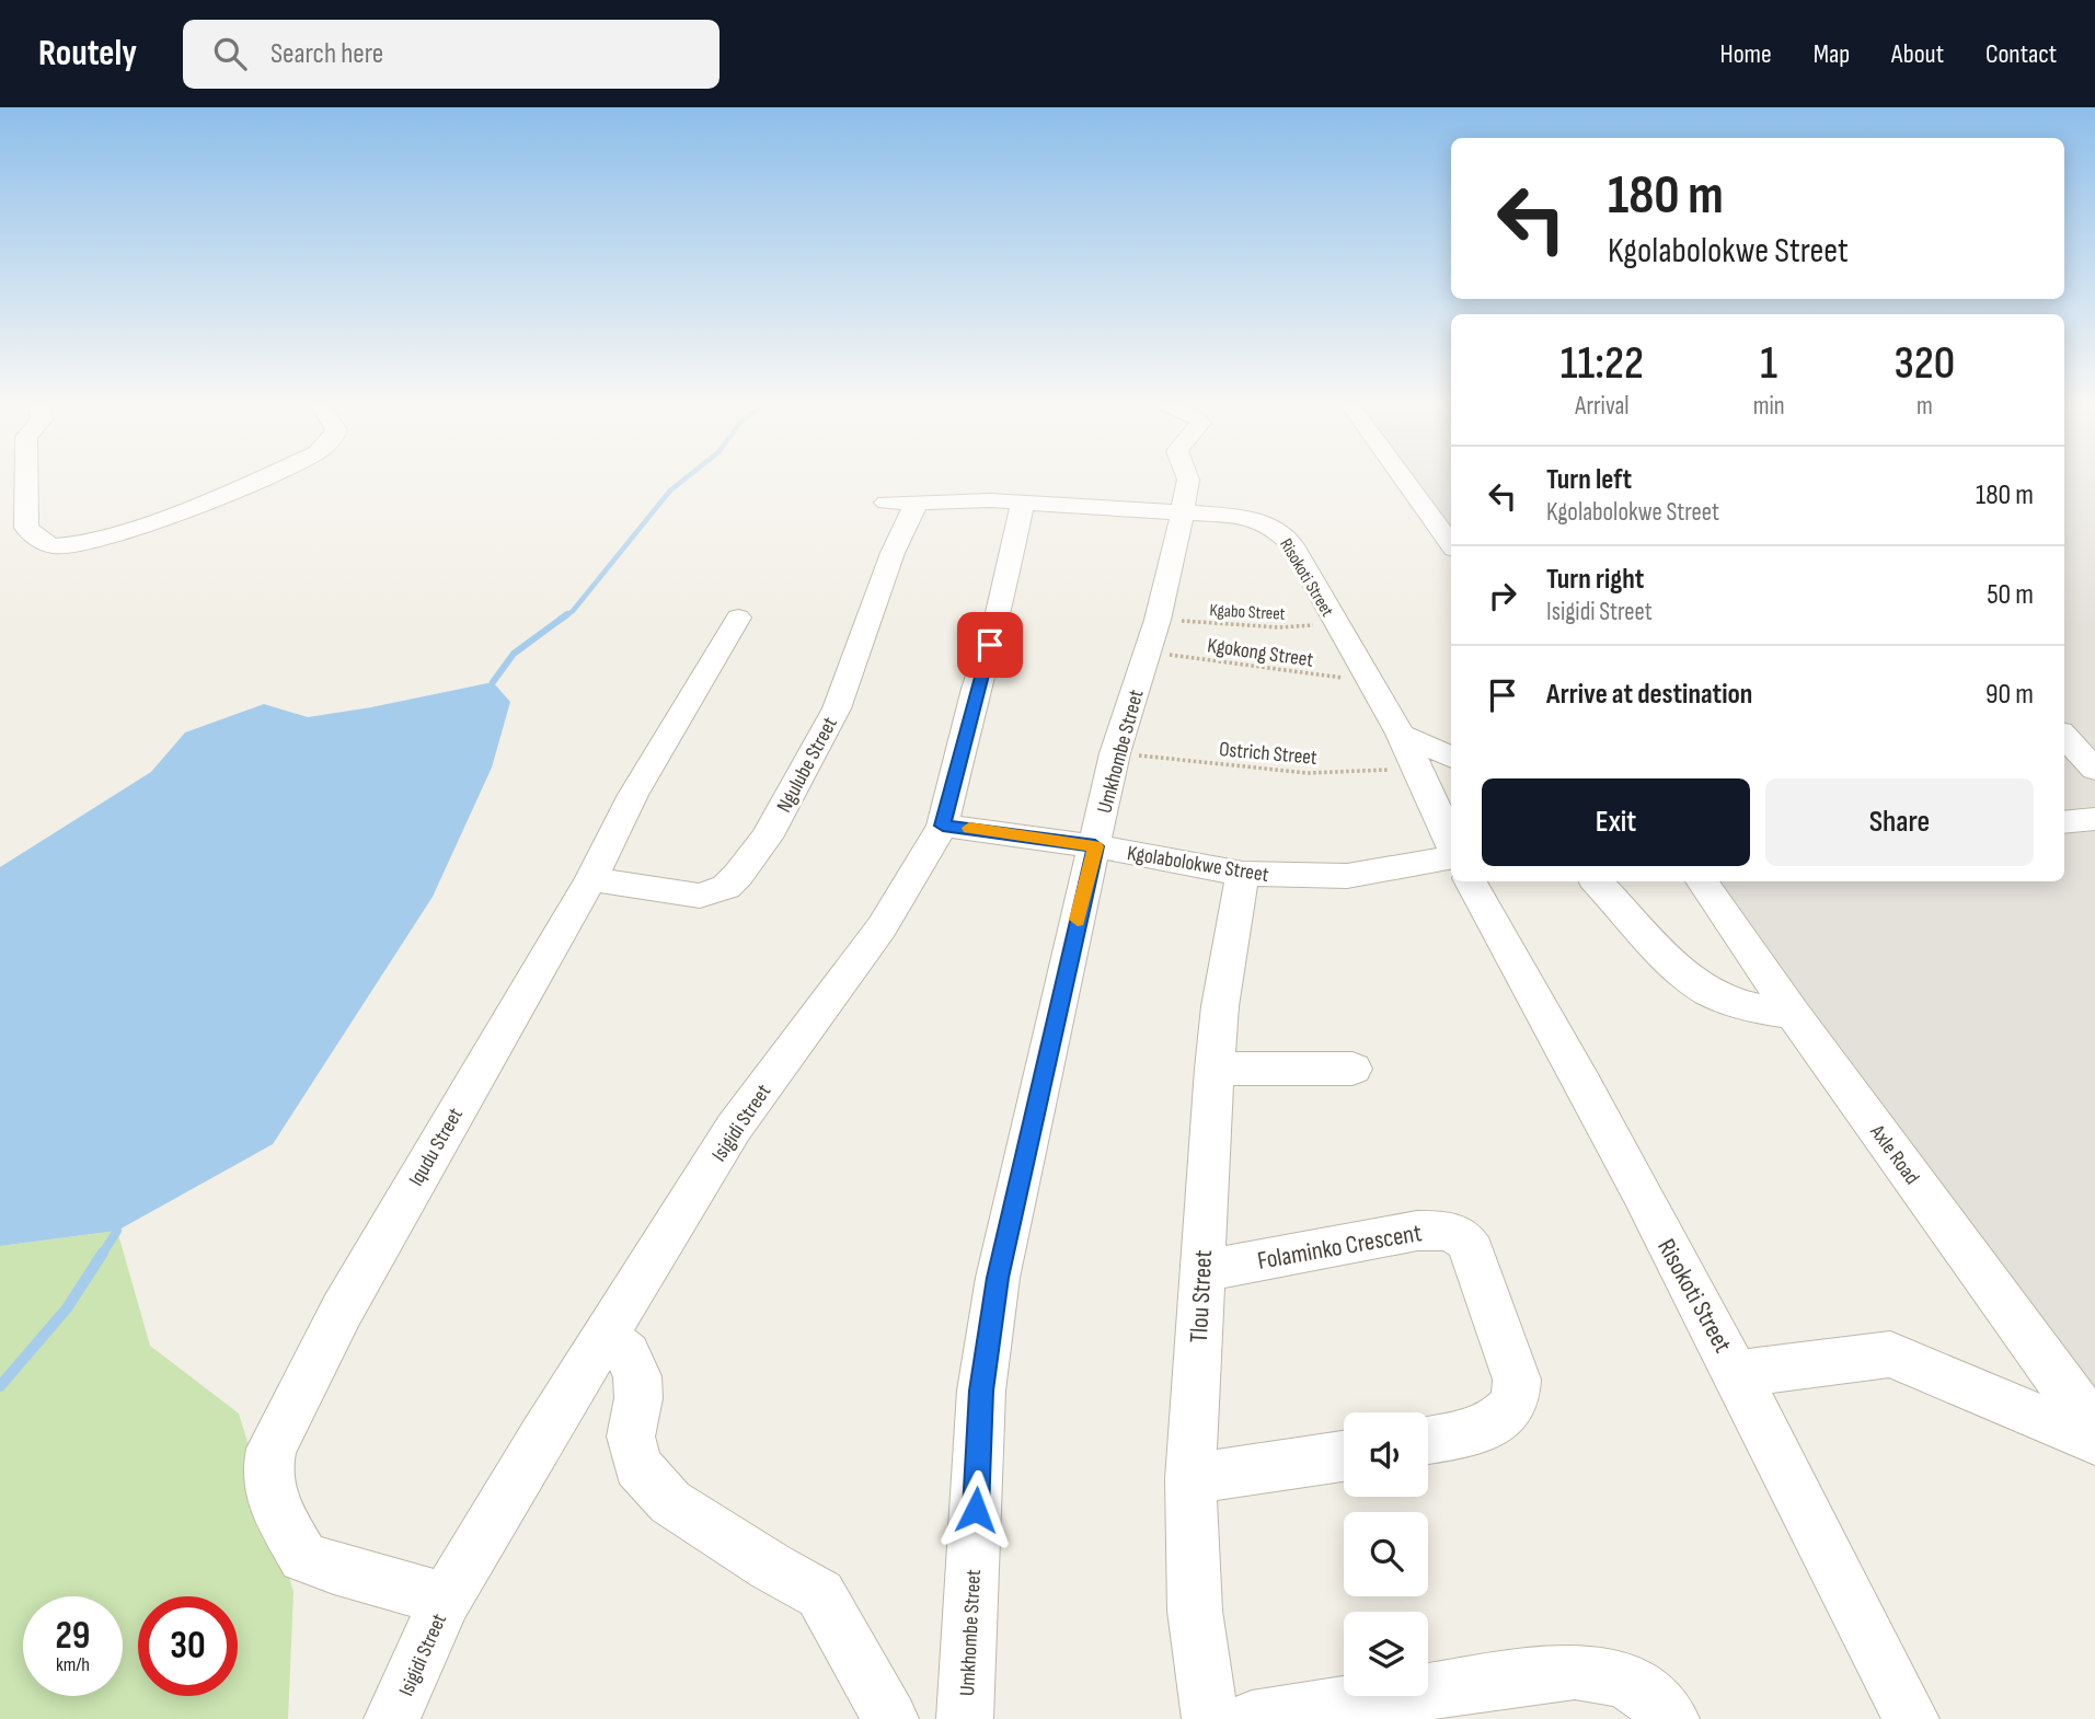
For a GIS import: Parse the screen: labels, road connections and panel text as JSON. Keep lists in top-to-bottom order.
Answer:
{
  "streets": {
    "street": [
      "Risokoti Street",
      "Umkhombe Street",
      "Ngulube Street",
      "Kgolabolokwe Street",
      "Isigidi Street",
      "Iqudu Street",
      "Axle Road",
      "Folaminko Crescent",
      "Tlou Street"
    ],
    "path": ["Kgabo Street", "Kgokong Street", "Ostrich Street"]
  },
  "crossings": [
    ["Risokoti Street", "Kgabo Street"],
    ["Risokoti Street", "Kgokong Street"],
    ["Risokoti Street", "Umkhombe Street"],
    ["Risokoti Street", "Ostrich Street"],
    ["Risokoti Street", "Ngulube Street"],
    ["Risokoti Street", "Isigidi Street"],
    ["Kgabo Street", "Kgokong Street"],
    ["Kgabo Street", "Umkhombe Street"],
    ["Kgokong Street", "Umkhombe Street"],
    ["Umkhombe Street", "Ostrich Street"],
    ["Umkhombe Street", "Kgolabolokwe Street"],
    ["Ngulube Street", "Iqudu Street"],
    ["Kgolabolokwe Street", "Isigidi Street"],
    ["Kgolabolokwe Street", "Tlou Street"],
    ["Isigidi Street", "Iqudu Street"],
    ["Folaminko Crescent", "Tlou Street"]
  ],
  "page": {
    "header": "Routely",
    "search": "Search here",
    "nav": [
      "Home",
      "Map",
      "About",
      "Contact"
    ],
    "turn": ["180 m", "Kgolabolokwe Street"],
    "eta": [
      "11:22",
      "Arrival",
      "1",
      "min",
      "320",
      "m"
    ],
    "list": [
      {
        "name": "Turn left",
        "note": "Kgolabolokwe Street",
        "value": "180 m"
      },
      {
        "name": "Turn right",
        "note": "Isigidi Street",
        "value": "50 m"
      },
      {
        "name": "Arrive at destination",
        "value": "90 m"
      }
    ],
    "buttons": ["Exit", "Share"],
    "speed": "29 km/h",
    "limit": "30"
  }
}
